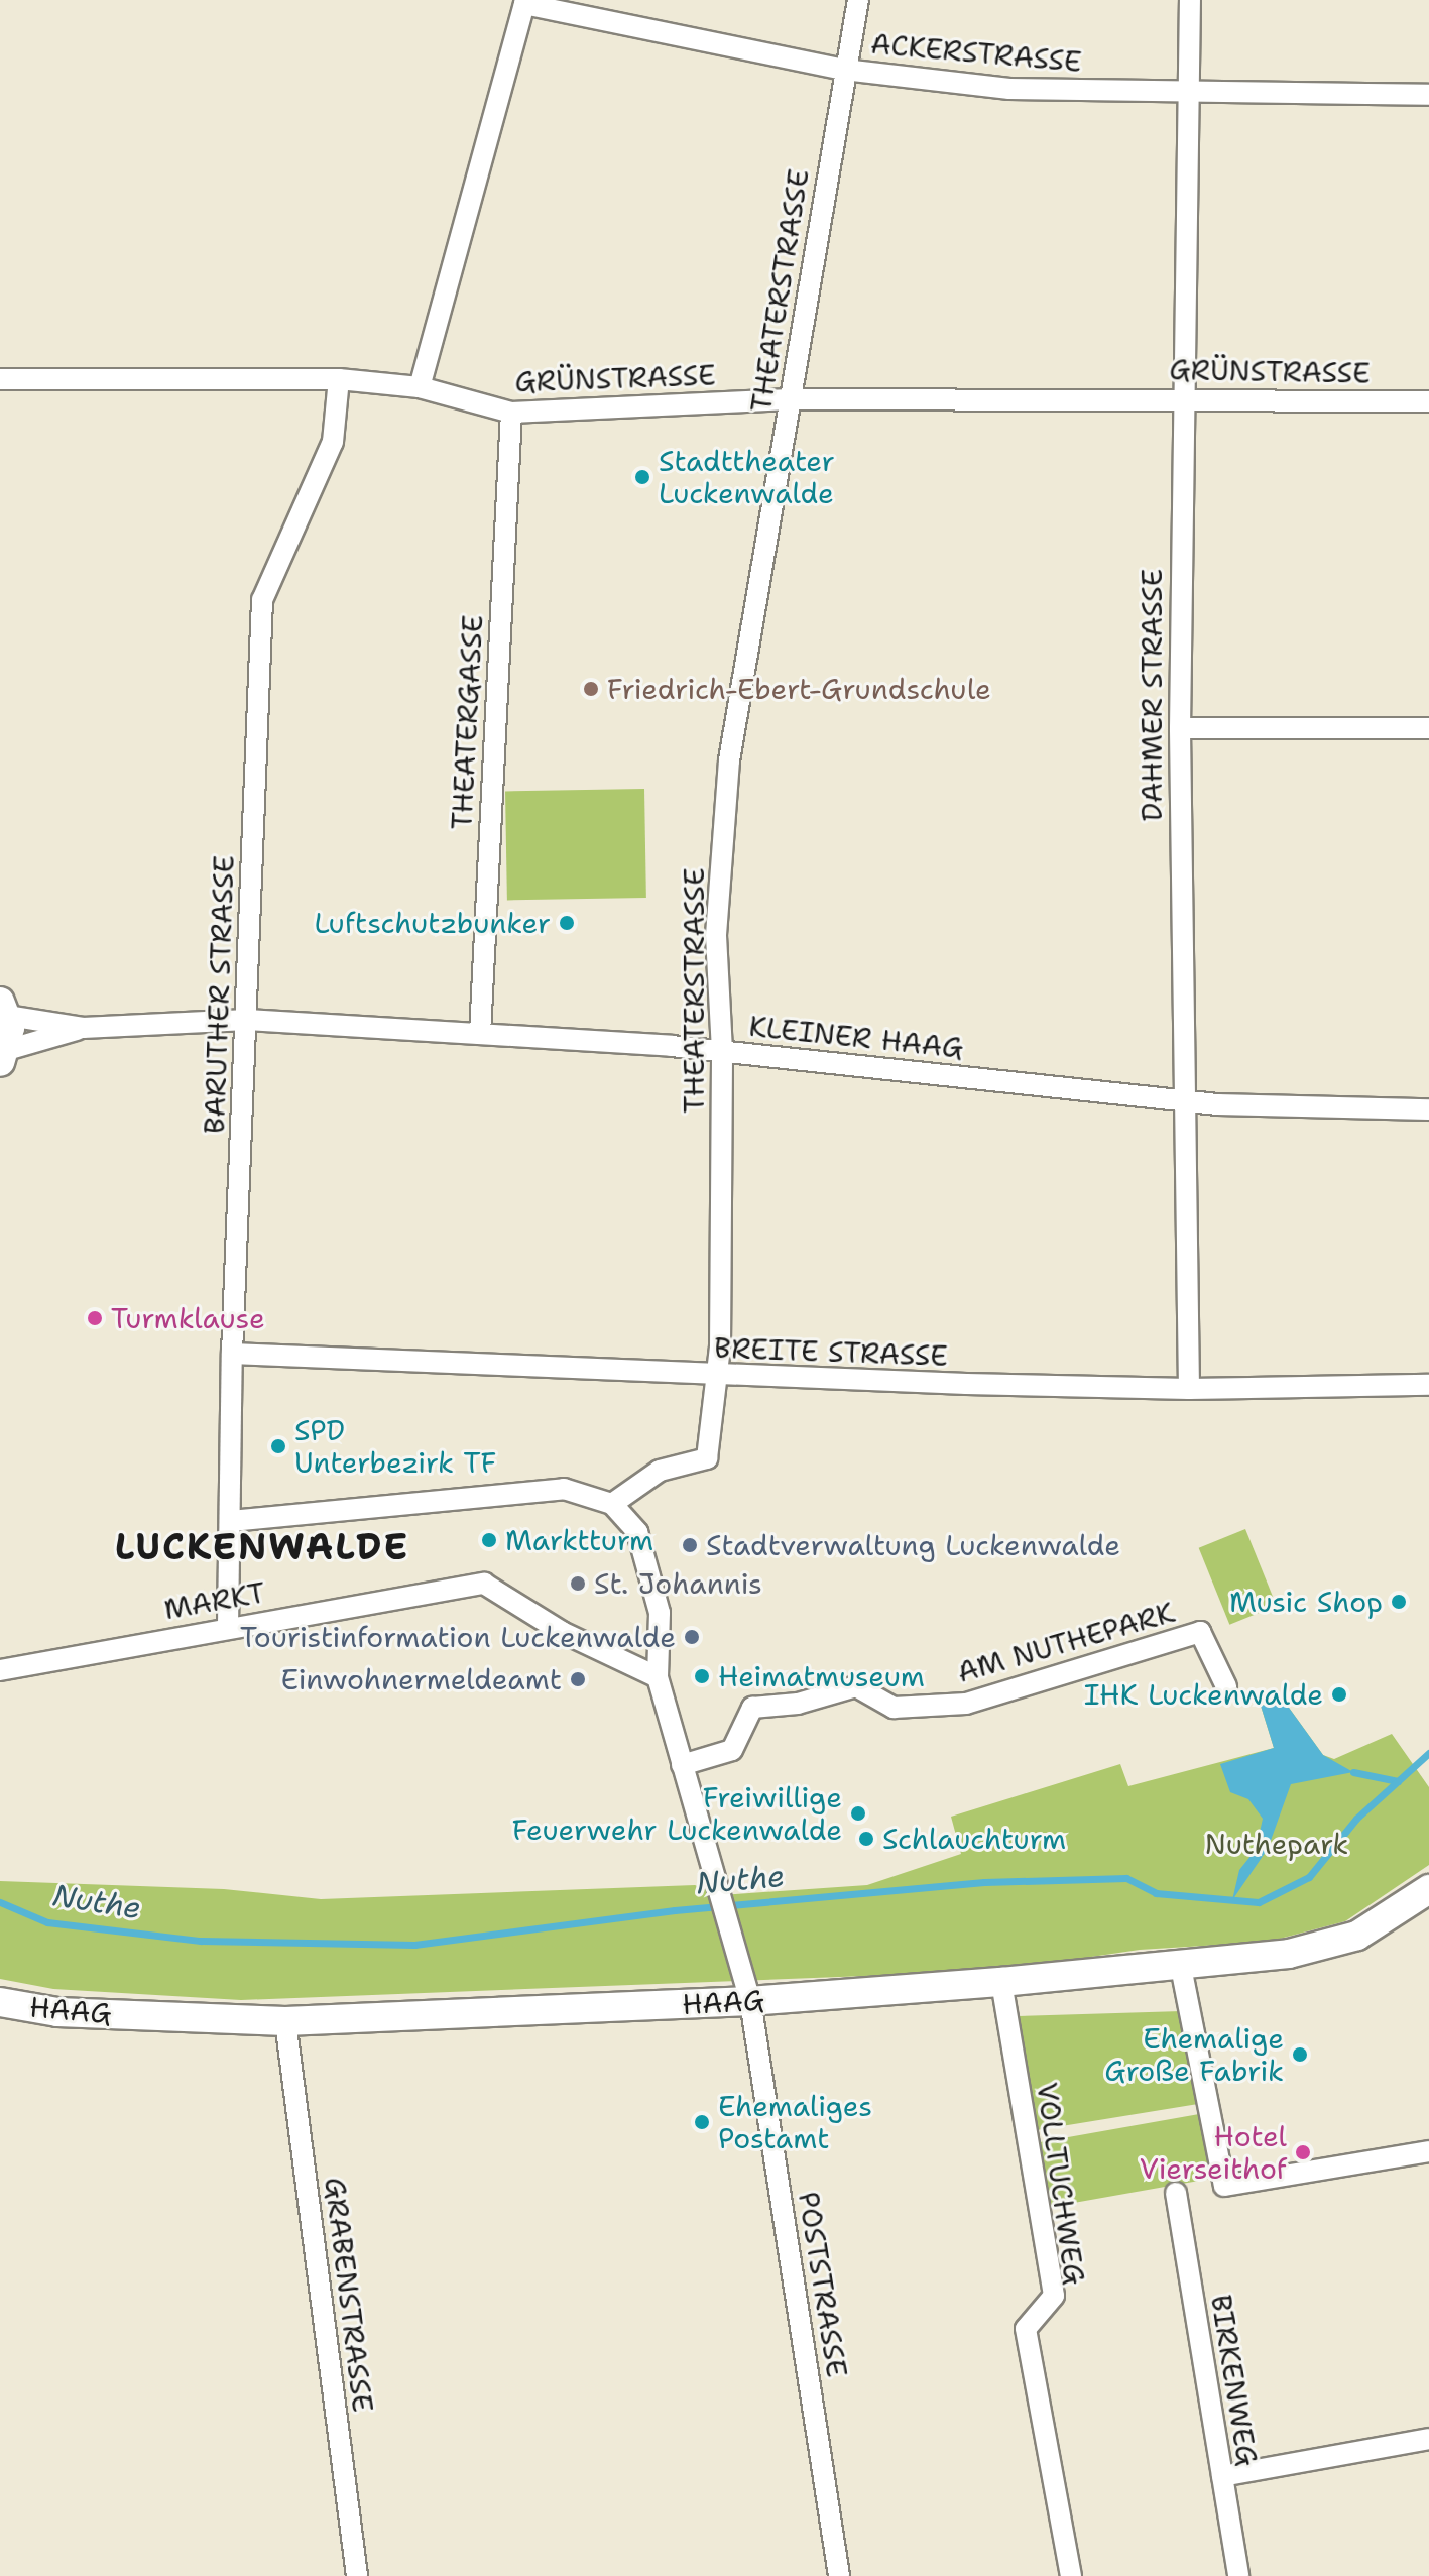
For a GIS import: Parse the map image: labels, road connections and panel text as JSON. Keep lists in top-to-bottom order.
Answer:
{
  "streets": {
    "main road": ["HAAG"],
    "street": [
      "ACKERSTRASSE",
      "THEATERSTRASSE",
      "GRÜNSTRASSE",
      "DAHMER STRASSE",
      "THEATERGASSE",
      "BARUTHER STRASSE",
      "KLEINER HAAG",
      "BREITE STRASSE",
      "MARKT",
      "AM NUTHEPARK",
      "VOLLTUCHWEG",
      "POSTSTRASSE",
      "GRABENSTRASSE",
      "BIRKENWEG"
    ]
  },
  "crossings": [
    ["ACKERSTRASSE", "THEATERSTRASSE"],
    ["ACKERSTRASSE", "DAHMER STRASSE"],
    ["THEATERSTRASSE", "GRÜNSTRASSE"],
    ["THEATERSTRASSE", "KLEINER HAAG"],
    ["THEATERSTRASSE", "BREITE STRASSE"],
    ["GRÜNSTRASSE", "DAHMER STRASSE"],
    ["GRÜNSTRASSE", "THEATERGASSE"],
    ["GRÜNSTRASSE", "BARUTHER STRASSE"],
    ["DAHMER STRASSE", "KLEINER HAAG"],
    ["DAHMER STRASSE", "BREITE STRASSE"],
    ["THEATERGASSE", "KLEINER HAAG"],
    ["BARUTHER STRASSE", "KLEINER HAAG"],
    ["BARUTHER STRASSE", "BREITE STRASSE"],
    ["BARUTHER STRASSE", "MARKT"],
    ["HAAG", "VOLLTUCHWEG"],
    ["HAAG", "POSTSTRASSE"],
    ["HAAG", "GRABENSTRASSE"]
  ],
  "districts": ["LUCKENWALDE"],
  "water": ["Nuthe"],
  "parks": ["Nuthepark"],
  "places": [
    "Stadttheater Luckenwalde",
    "Friedrich-Ebert-Grundschule",
    "Luftschutzbunker",
    "Turmklause",
    "SPD Unterbezirk TF",
    "Marktturm",
    "Stadtverwaltung Luckenwalde",
    "St. Johannis",
    "Music Shop",
    "Touristinformation Luckenwalde",
    "Heimatmuseum",
    "Einwohnermeldeamt",
    "IHK Luckenwalde",
    "Freiwillige Feuerwehr Luckenwalde",
    "Schlauchturm",
    "Ehemalige Große Fabrik",
    "Ehemaliges Postamt",
    "Hotel Vierseithof"
  ]
}
